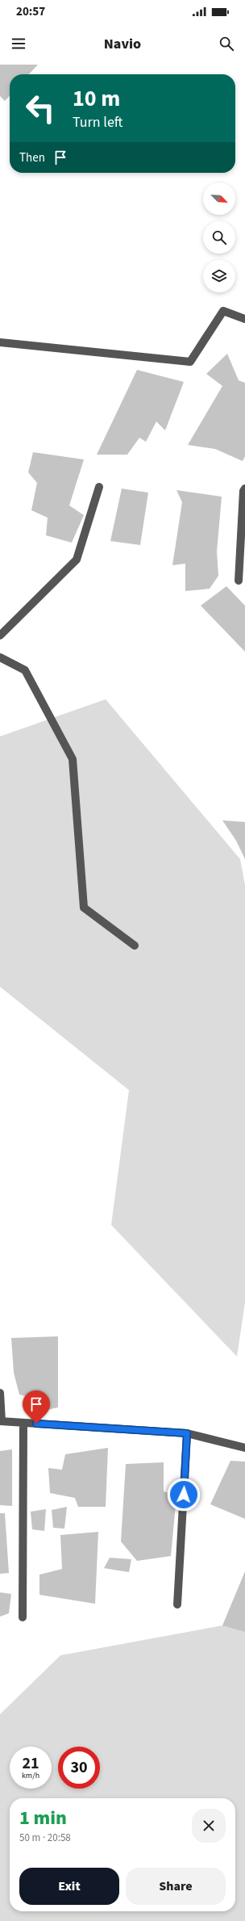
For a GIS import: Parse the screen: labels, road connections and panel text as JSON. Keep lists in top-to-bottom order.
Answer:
{
  "north": "bottom right",
  "page": {
    "status": "20:57",
    "header": "Navio",
    "turn": ["10 m", "Turn left"],
    "then": "Then",
    "speed": "21 km/h",
    "limit": "30",
    "heading": ["1 min", "50 m · 20:58"],
    "buttons": ["Exit", "Share"]
  }
}
